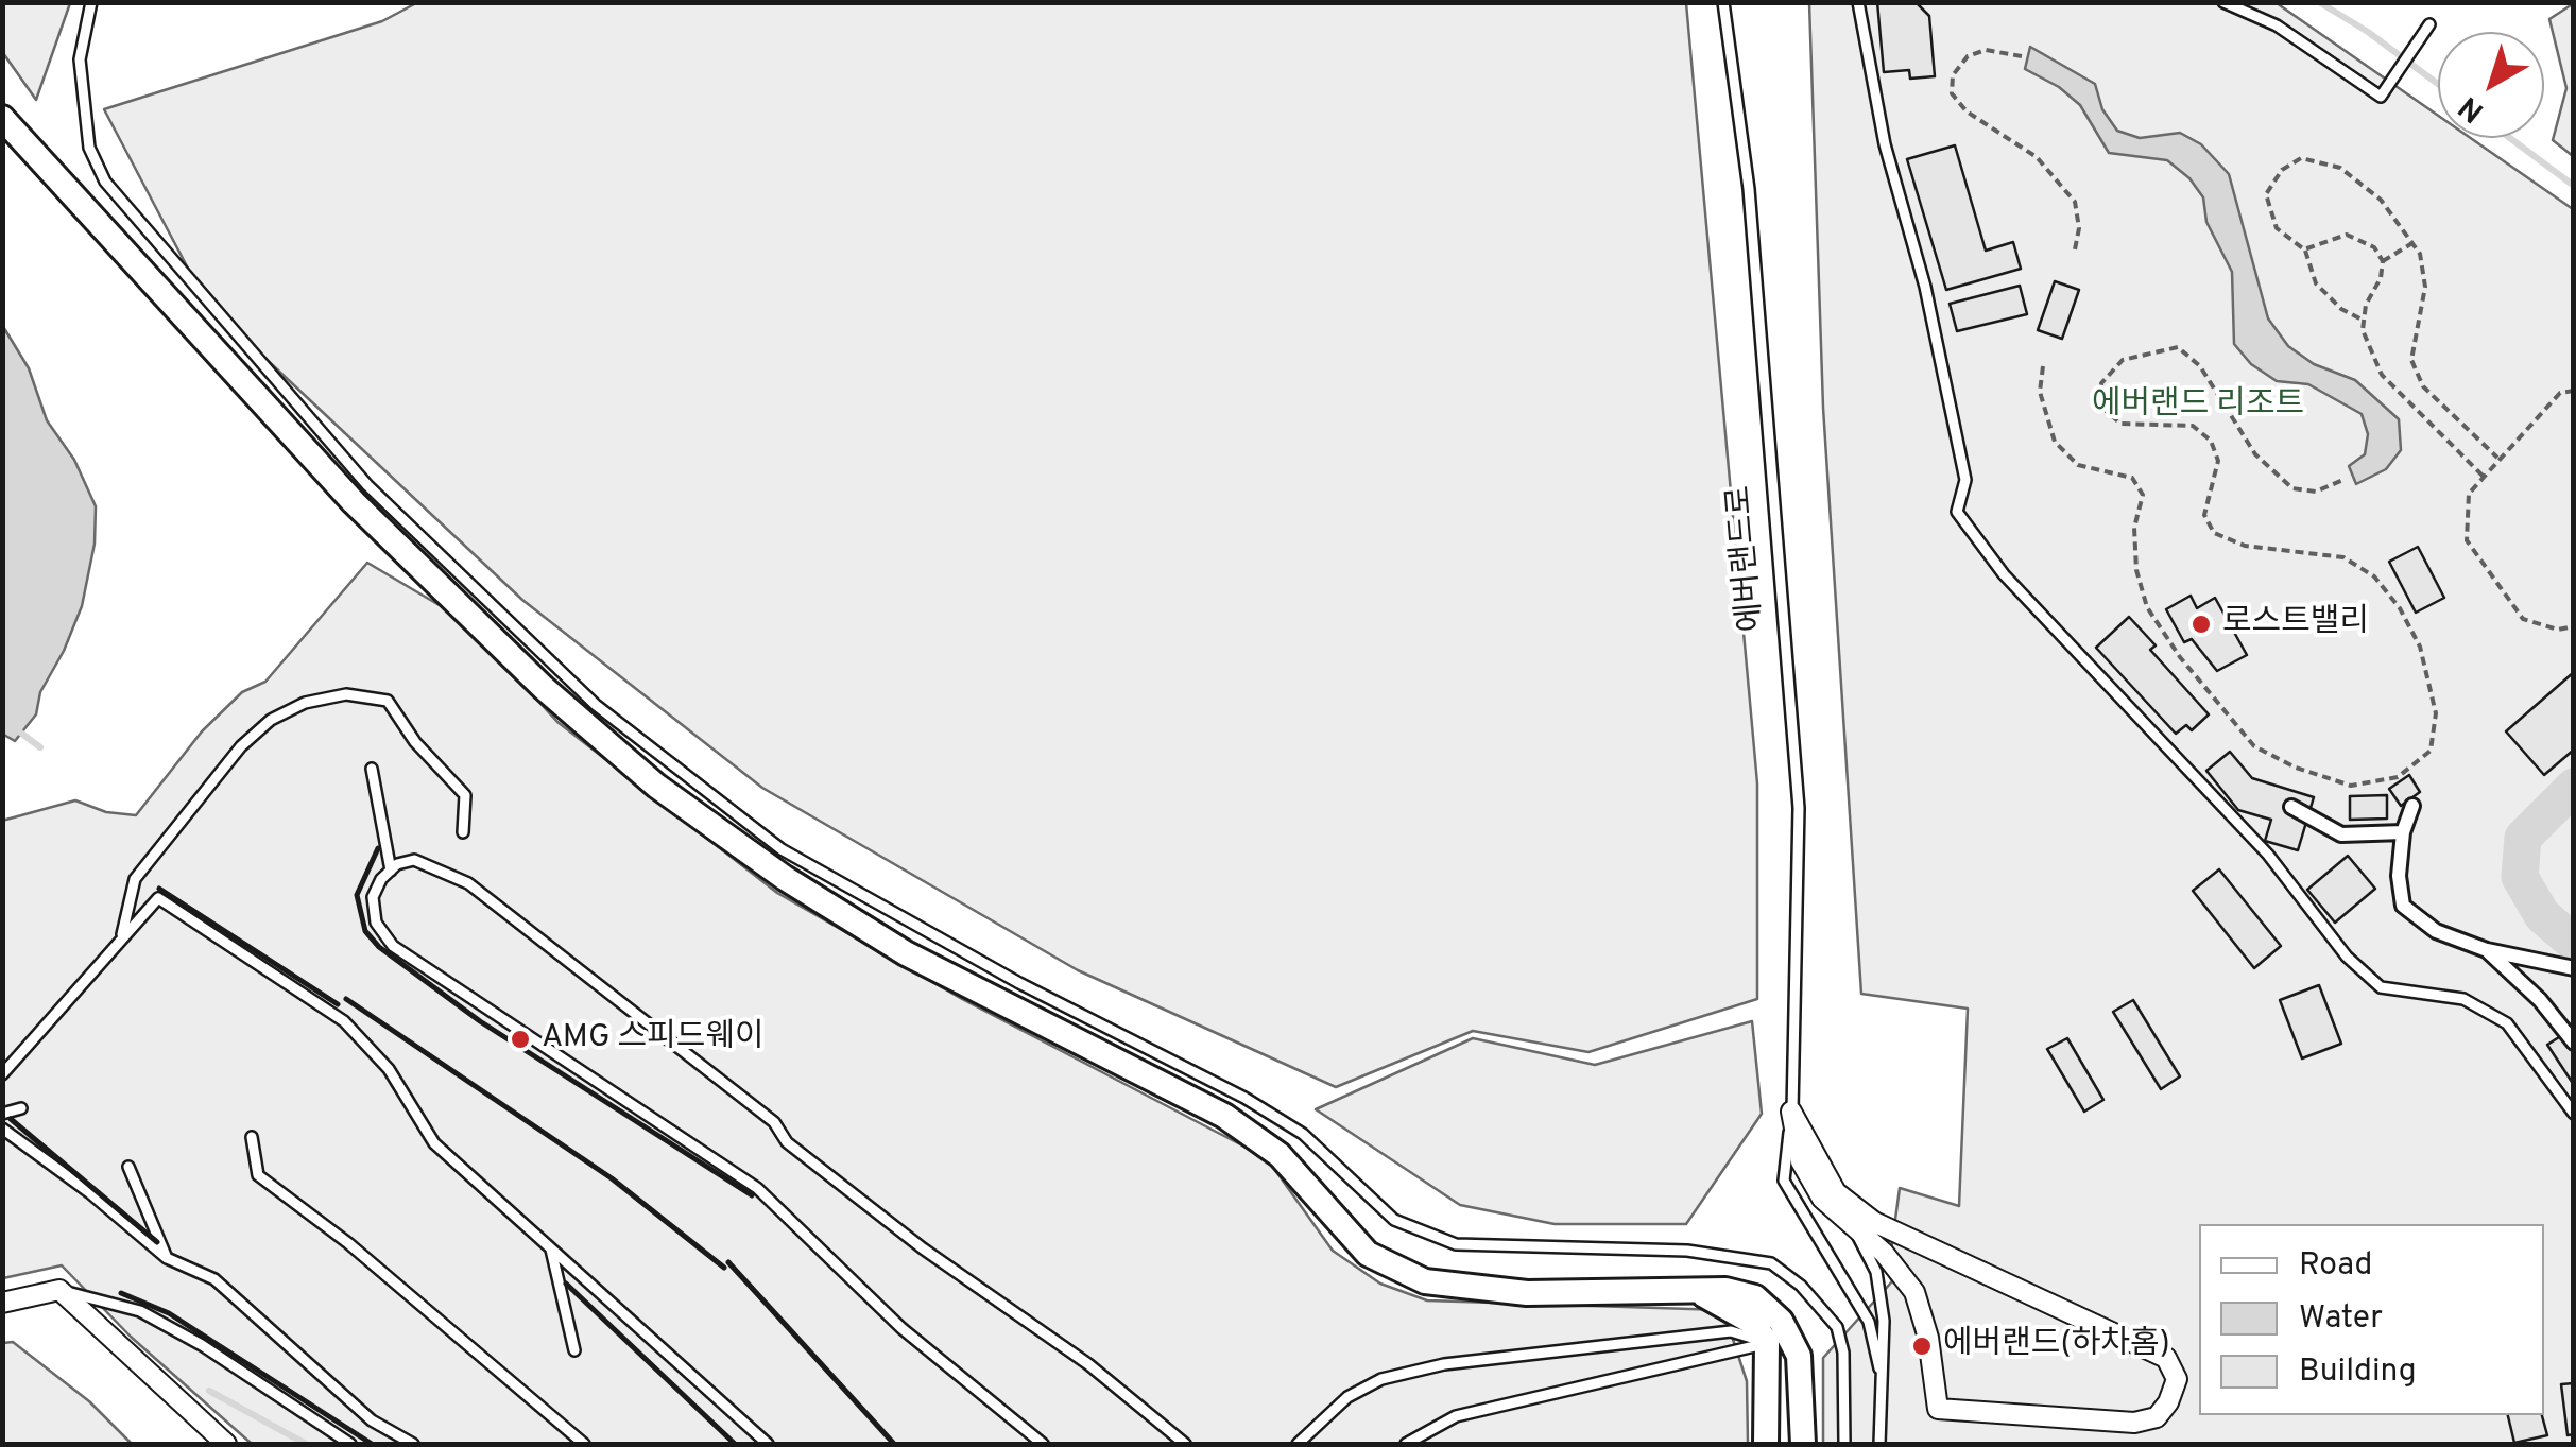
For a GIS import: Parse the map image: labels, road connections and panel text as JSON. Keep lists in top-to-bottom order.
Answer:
{
  "streets": {
    "lane": ["에버랜드로"]
  },
  "parks": ["에버랜드 리조트"],
  "places": ["로스트밸리", "AMG 스피드웨이", "에버랜드(하차홈)"],
  "legend": ["Road", "Water", "Building"],
  "north": "bottom left"
}
